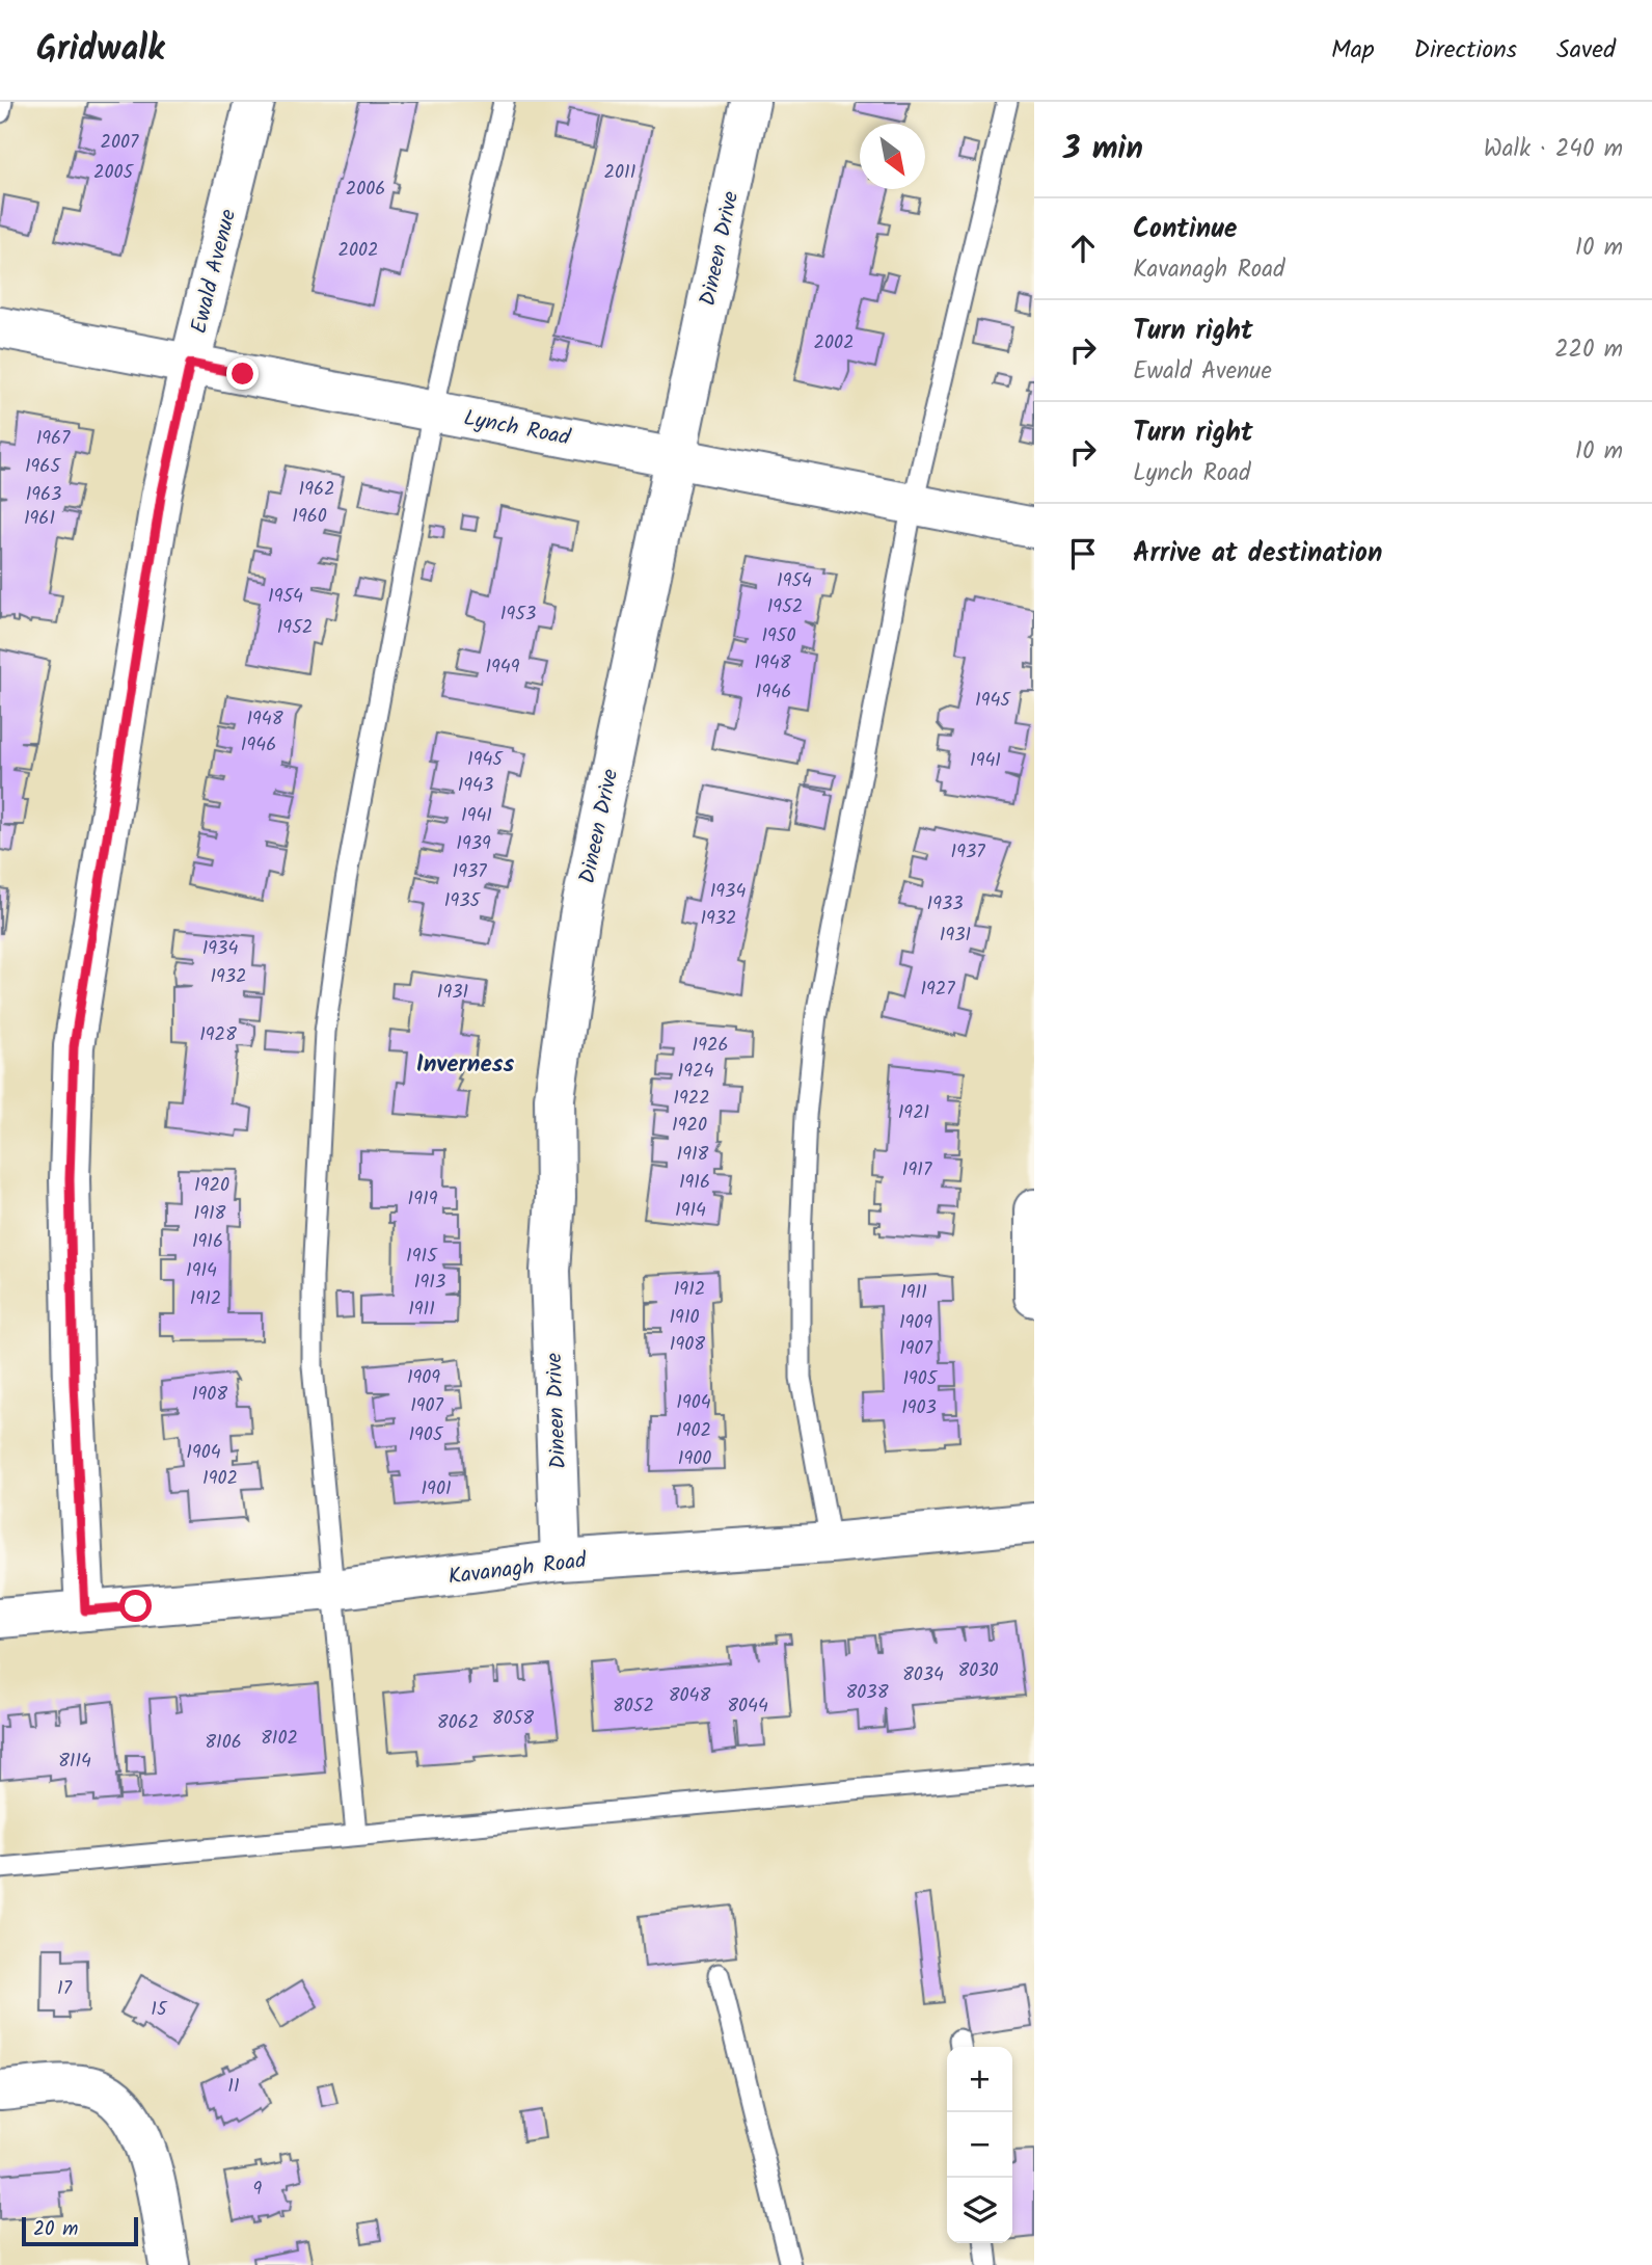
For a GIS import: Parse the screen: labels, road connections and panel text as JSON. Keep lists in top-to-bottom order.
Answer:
{
  "streets": {
    "street": [
      "Dineen Drive",
      "Ewald Avenue",
      "Lynch Road",
      "Kavanagh Road"
    ]
  },
  "crossings": [
    ["Dineen Drive", "Lynch Road"],
    ["Dineen Drive", "Kavanagh Road"],
    ["Ewald Avenue", "Lynch Road"],
    ["Ewald Avenue", "Kavanagh Road"]
  ],
  "districts": ["Inverness"],
  "house_numbers": [
    "2007",
    "2005",
    "2011",
    "2006",
    "2002",
    "2002",
    "1967",
    "1965",
    "1962",
    "1963",
    "1960",
    "1961",
    "1954",
    "1954",
    "1952",
    "1953",
    "1952",
    "1950",
    "1948",
    "1949",
    "1946",
    "1945",
    "1948",
    "1946",
    "1945",
    "1941",
    "1943",
    "1941",
    "1939",
    "1937",
    "1937",
    "1934",
    "1935",
    "1933",
    "1932",
    "1931",
    "1934",
    "1932",
    "1927",
    "1931",
    "1928",
    "1926",
    "1924",
    "1922",
    "1921",
    "1920",
    "1918",
    "1917",
    "1916",
    "1920",
    "1919",
    "1914",
    "1918",
    "1916",
    "1915",
    "1914",
    "1913",
    "1912",
    "1911",
    "1912",
    "1911",
    "1910",
    "1909",
    "1908",
    "1907",
    "1909",
    "1905",
    "1908",
    "1904",
    "1907",
    "1903",
    "1902",
    "1905",
    "1904",
    "1900",
    "1902",
    "1901",
    "8030",
    "8034",
    "8038",
    "8048",
    "8052",
    "8044",
    "8058",
    "8062",
    "8102",
    "8106",
    "8114",
    "17",
    "15",
    "11",
    "9"
  ],
  "scale_bar": "20 m",
  "north": "bottom right",
  "page": {
    "header": "Gridwalk",
    "nav": ["Map", "Directions", "Saved"],
    "heading": ["3 min", "Walk · 240 m"],
    "list": [
      ["Continue", "Kavanagh Road", "10 m"],
      ["Turn right", "Ewald Avenue", "220 m"],
      ["Turn right", "Lynch Road", "10 m"],
      "Arrive at destination"
    ],
    "map_buttons": ["+", "−"],
    "scale": "20 m"
  }
}
